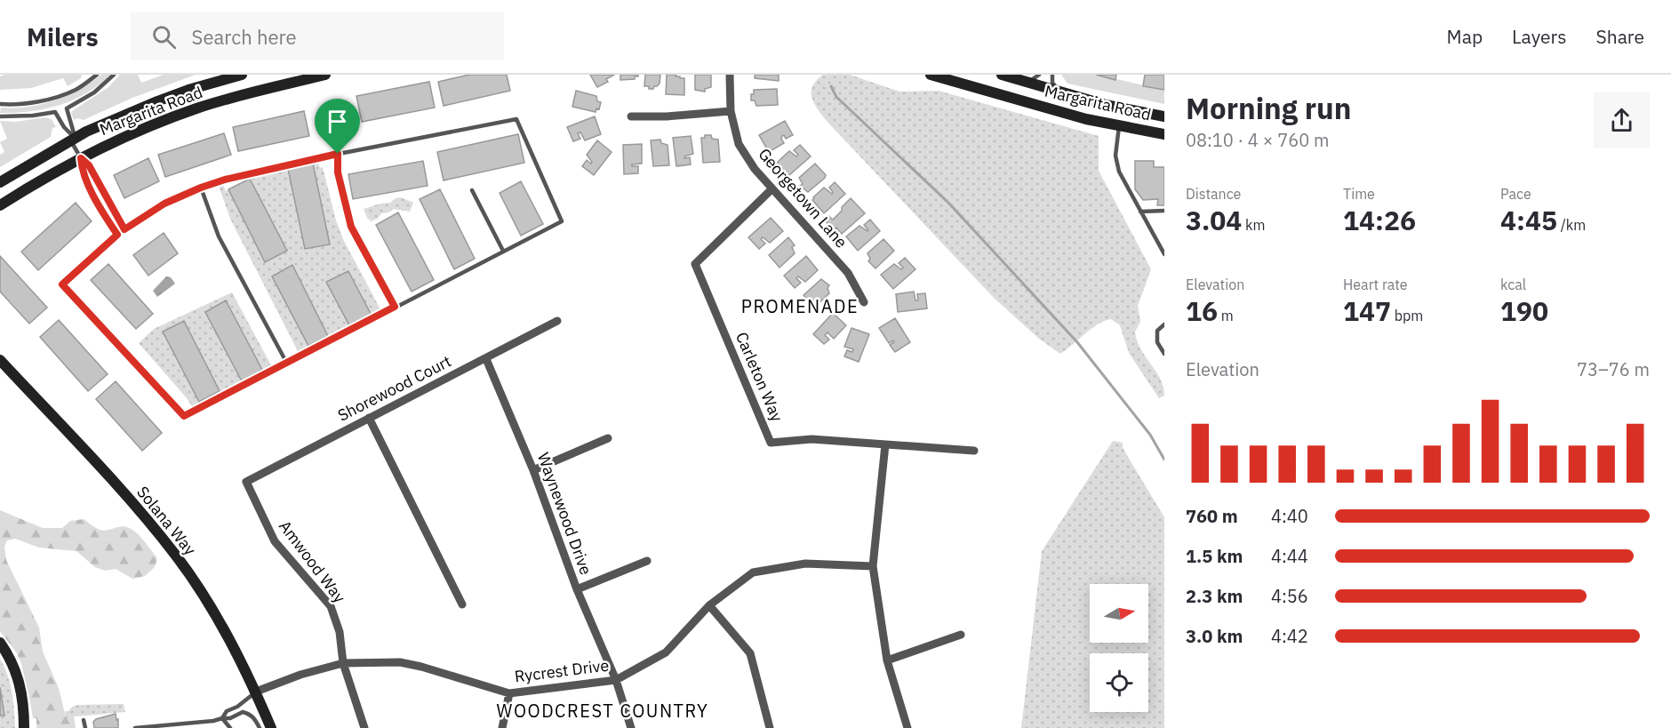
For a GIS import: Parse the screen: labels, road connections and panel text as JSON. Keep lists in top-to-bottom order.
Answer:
{
  "streets": {
    "main road": ["Margarita Road", "Solana Way"],
    "street": [
      "Georgetown Lane",
      "Carleton Way",
      "Shorewood Court",
      "Waynewood Drive",
      "Amwood Way",
      "Rycrest Drive"
    ]
  },
  "crossings": [
    ["Georgetown Lane", "Carleton Way"],
    ["Shorewood Court", "Waynewood Drive"],
    ["Shorewood Court", "Amwood Way"],
    ["Waynewood Drive", "Rycrest Drive"],
    ["Solana Way", "Rycrest Drive"],
    ["Amwood Way", "Rycrest Drive"]
  ],
  "districts": ["PROMENADE", "WOODCREST COUNTRY"],
  "north": "right",
  "page": {
    "header": "Milers",
    "search": "Search here",
    "nav": ["Map", "Layers", "Share"],
    "heading": ["Morning run", "08:10 · 4 × 760 m"],
    "stats": [
      ["Distance", "3.04 km"],
      ["Time", "14:26"],
      ["Pace", "4:45 /km"],
      ["Elevation", "16 m"],
      ["Heart rate", "147 bpm"],
      ["kcal", "190"]
    ],
    "chart": ["Elevation", "73–76 m"],
    "list": [
      {
        "name": "760 m",
        "note": "4:40"
      },
      {
        "name": "1.5 km",
        "note": "4:44"
      },
      {
        "name": "2.3 km",
        "note": "4:56"
      },
      {
        "name": "3.0 km",
        "note": "4:42"
      }
    ]
  }
}
